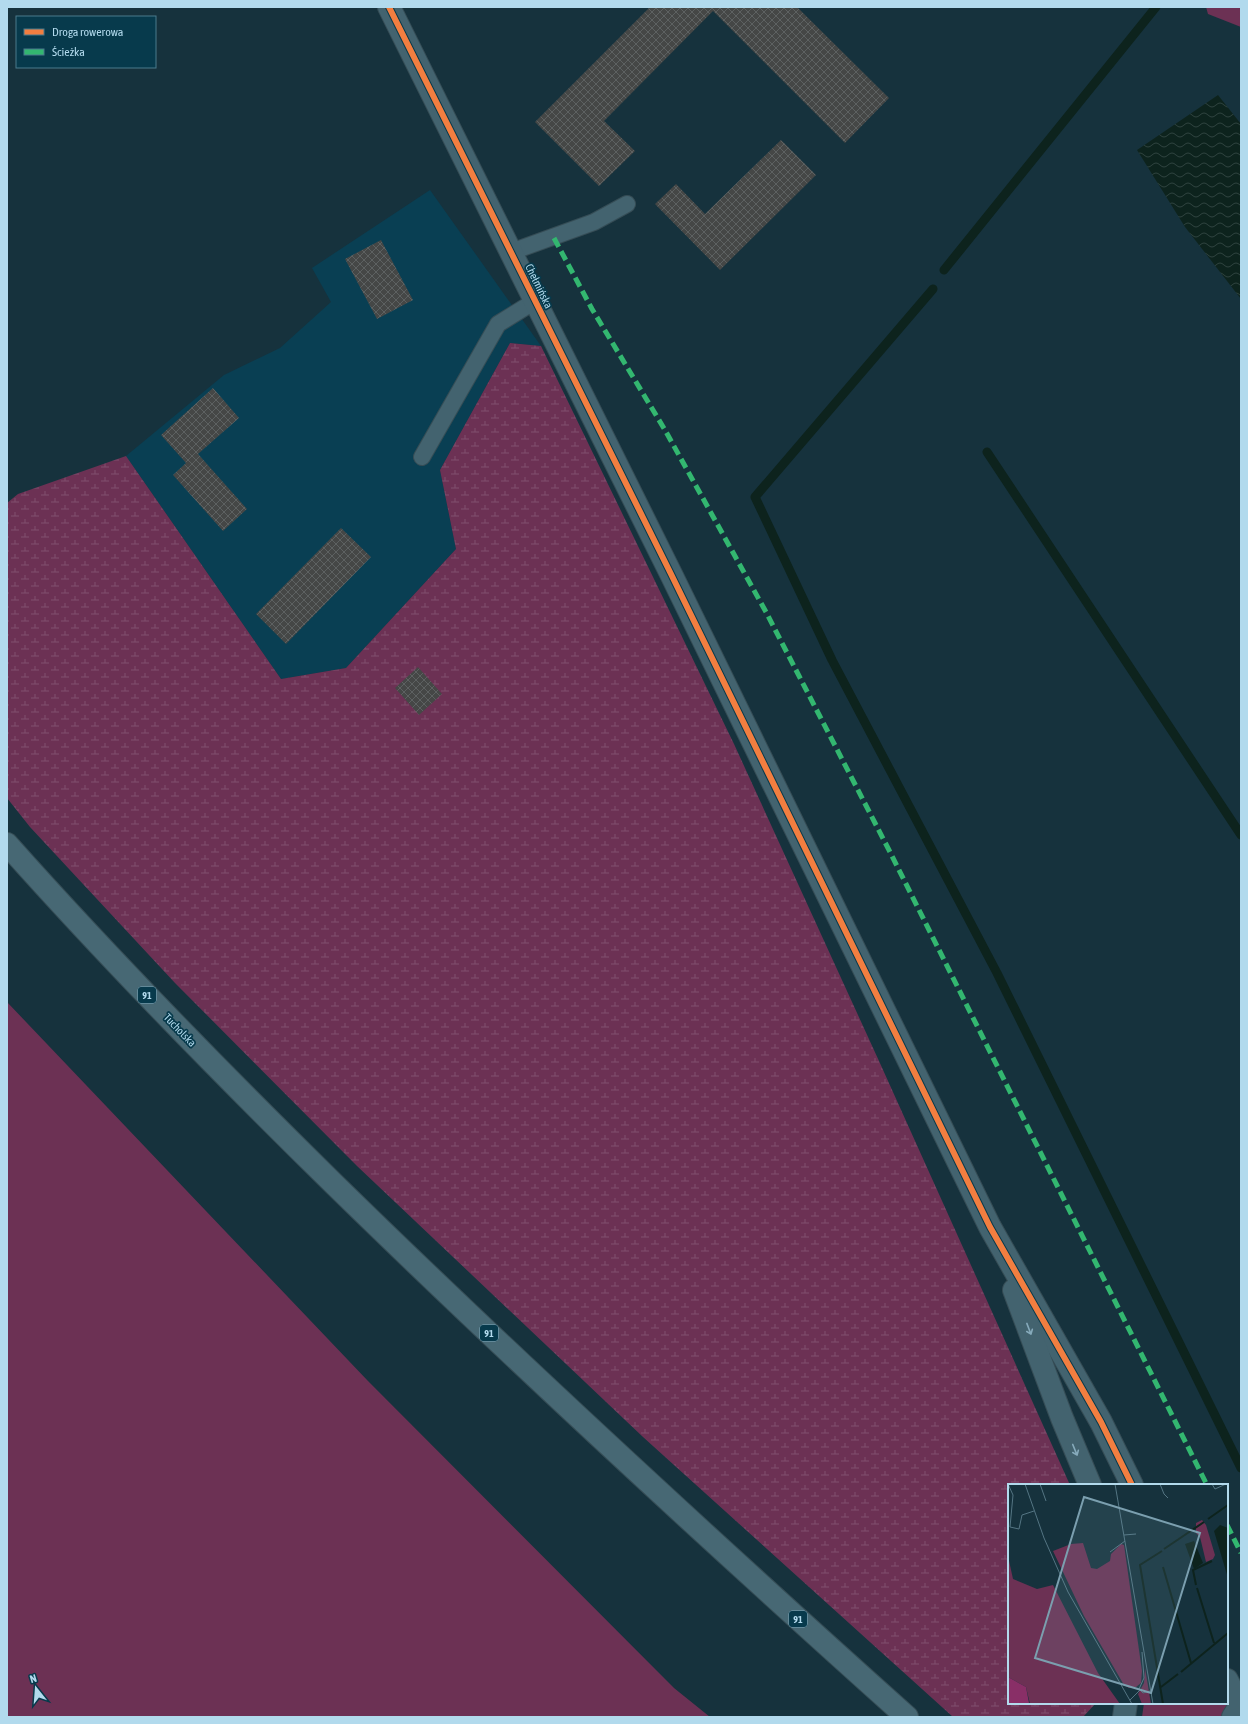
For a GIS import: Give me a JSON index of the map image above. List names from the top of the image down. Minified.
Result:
{"streets":{"main road":["91","Tucholska"],"street":["Chełmińska"]},"legend":["Droga rowerowa","Ścieżka"],"north":"top"}
